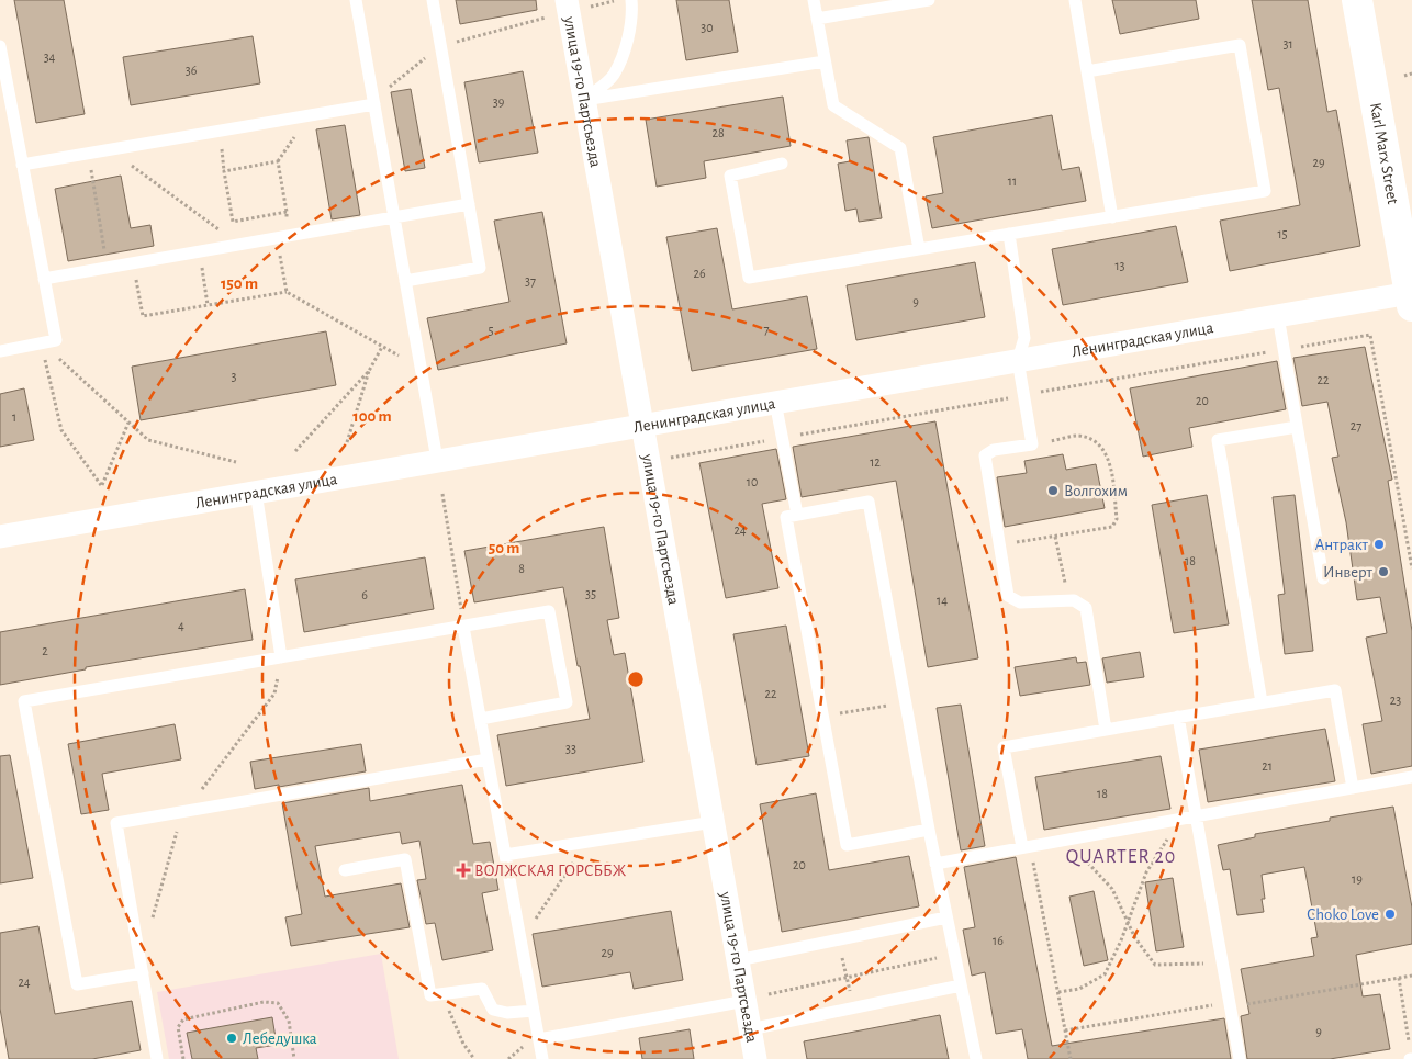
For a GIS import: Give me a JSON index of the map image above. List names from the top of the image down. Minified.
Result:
{"streets":{"street":["улица 19-го Партсъезда","Karl Marx Street","Ленинградская улица"]},"crossings":[["улица 19-го Партсъезда","Ленинградская улица"],["Karl Marx Street","Ленинградская улица"]],"districts":["QUARTER 20"],"places":{"other":["Волгохим","Антракт","Инверт","Choko Love","Лебедушка"],"health":["ВОЛЖСКАЯ ГОРСББЖ"]},"house_numbers":["30","31","34","36","39","28","29","11","15","13","26","37","9","7","5","3","22","20","1","27","12","10","24","18","8","35","6","14","4","2","22","23","33","21","18","20","19","16","29","24","9"],"rings":["150 m","100 m","50 m"]}
